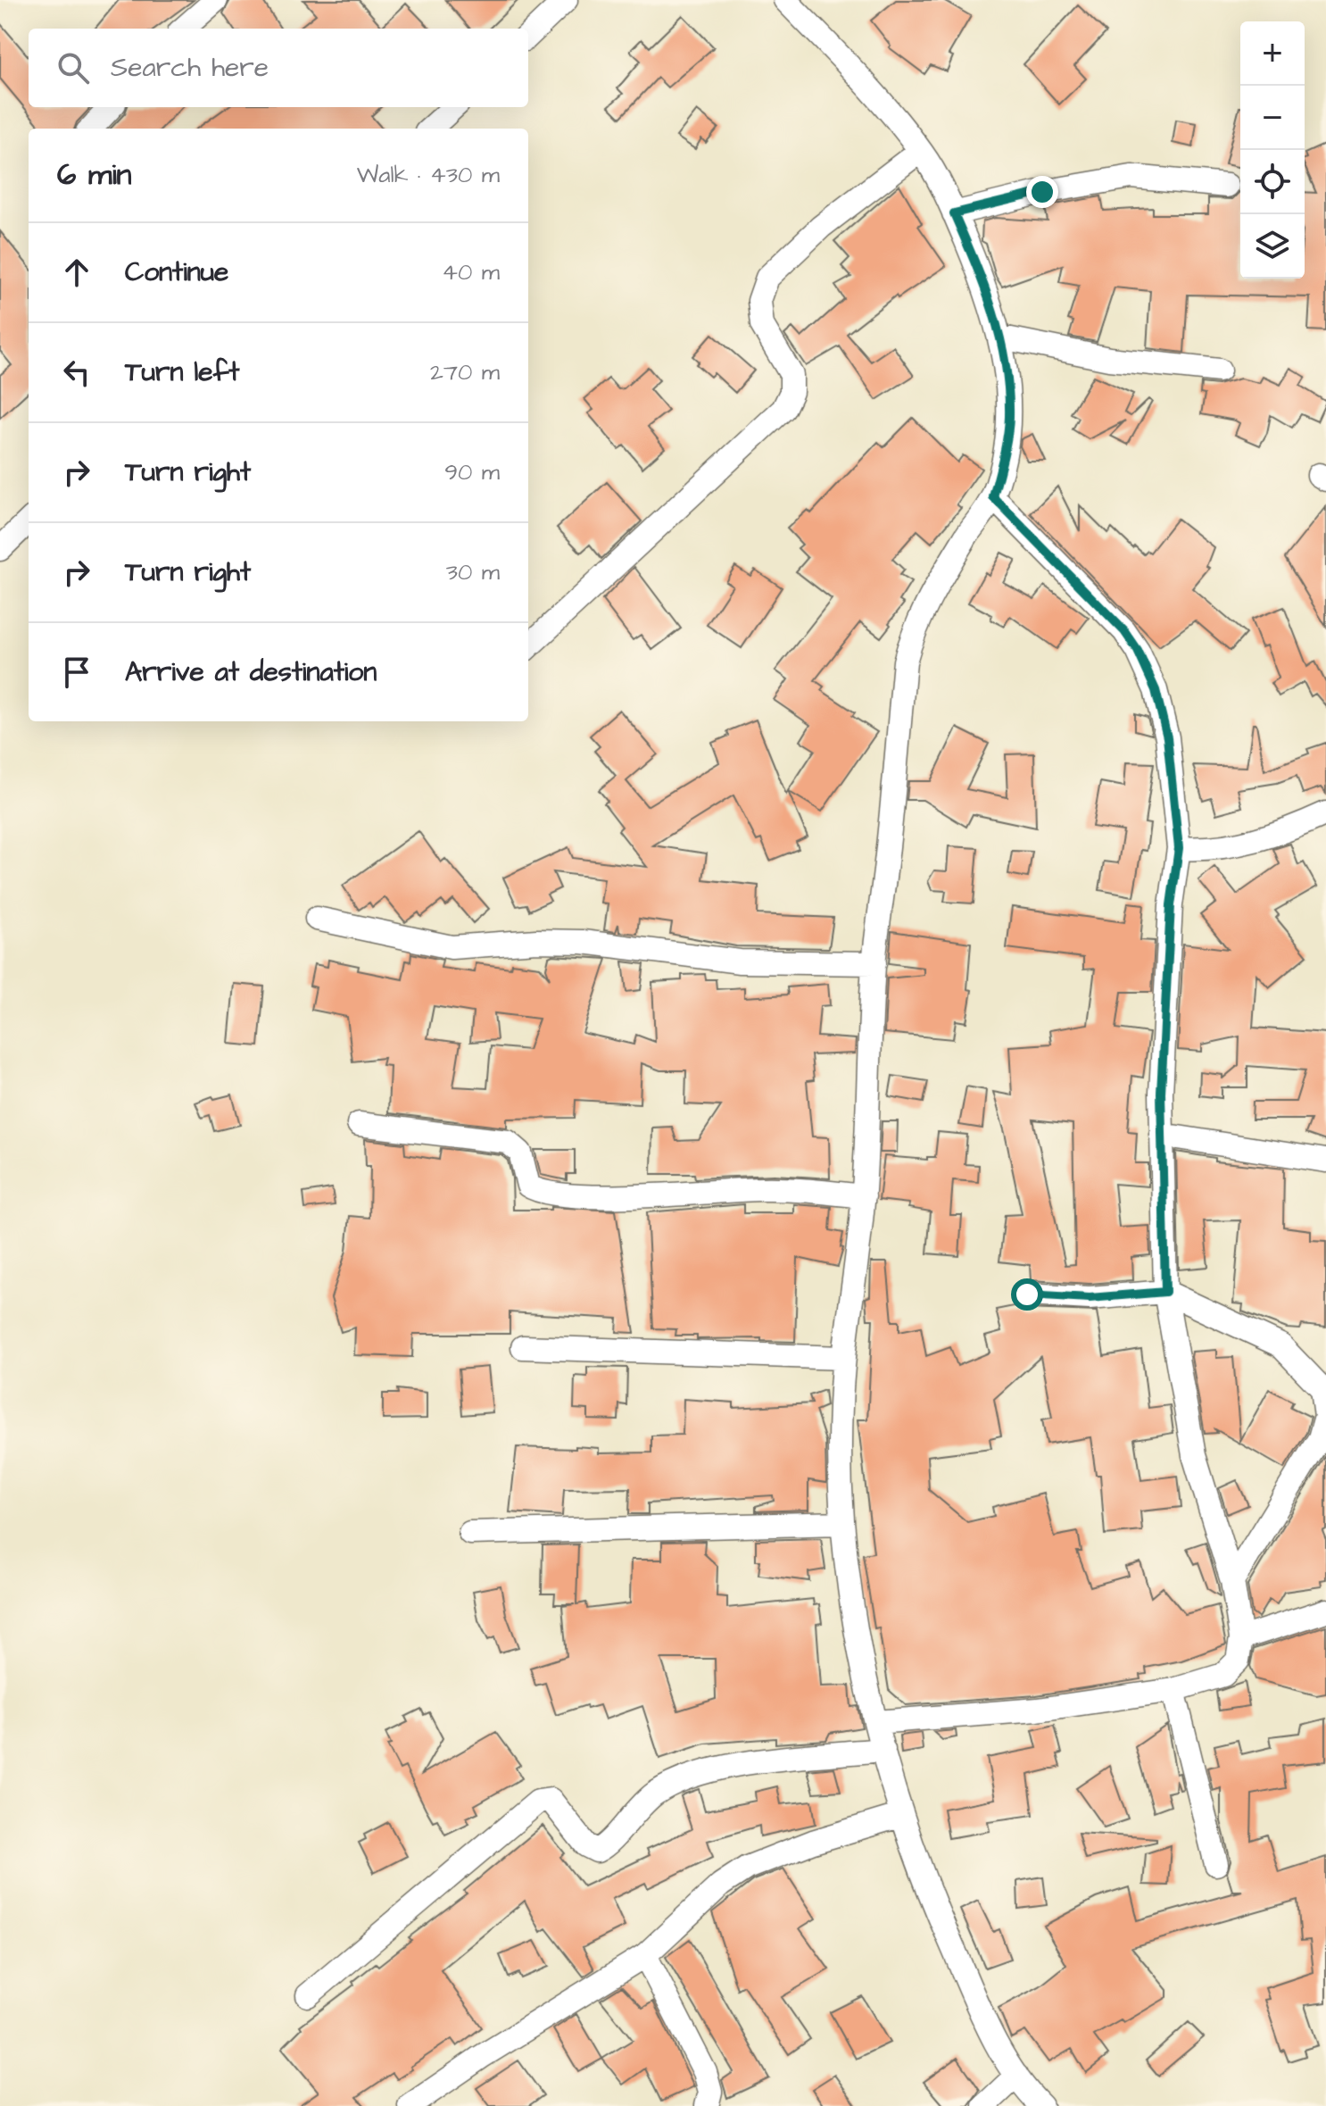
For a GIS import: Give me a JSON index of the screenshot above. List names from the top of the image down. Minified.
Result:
{"page":{"map_buttons":["+","−"],"search":"Search here","heading":["6 min","Walk · 430 m"],"list":[["Continue","40 m"],["Turn left","270 m"],["Turn right","90 m"],["Turn right","30 m"],"Arrive at destination"]}}
